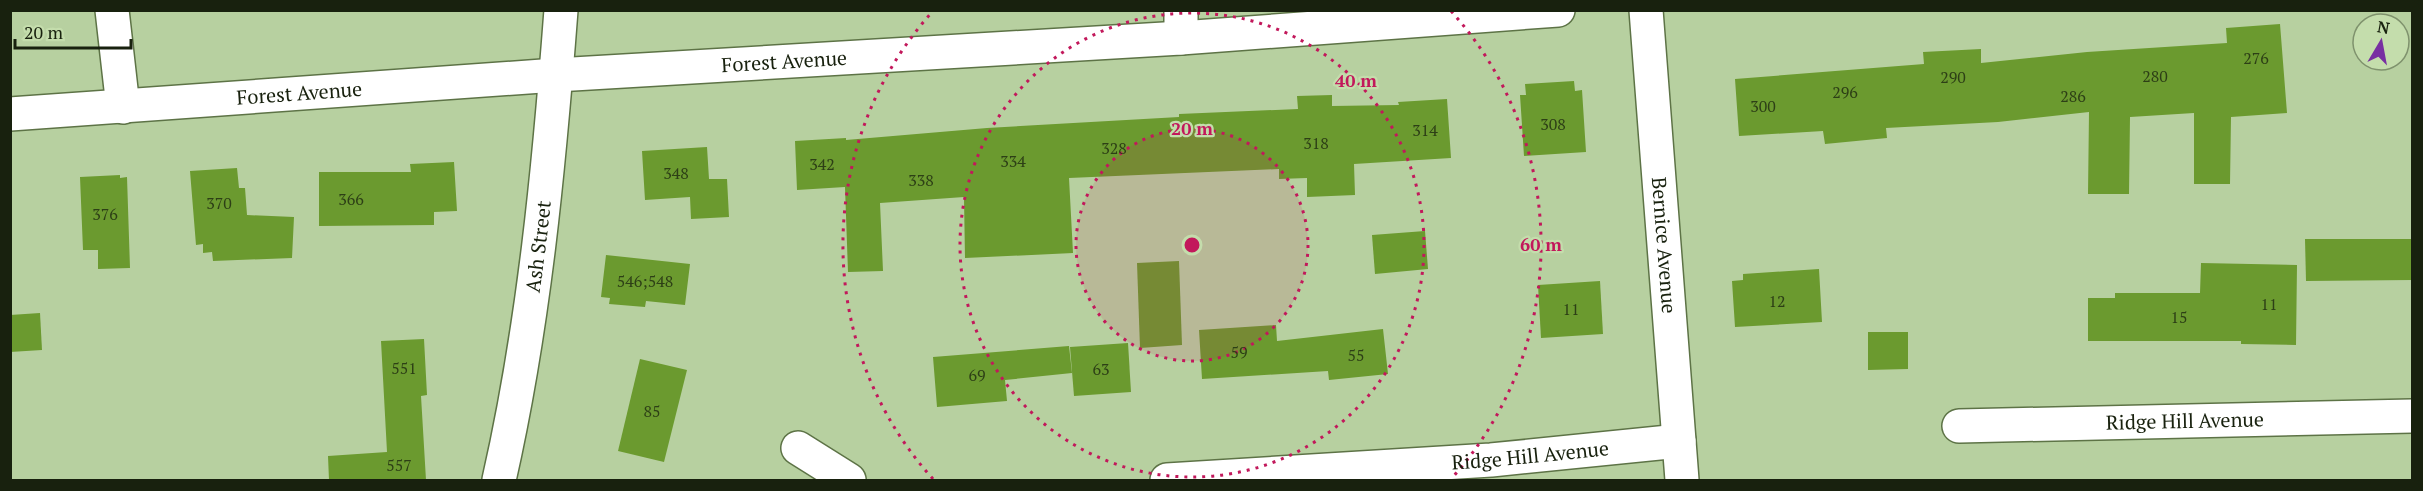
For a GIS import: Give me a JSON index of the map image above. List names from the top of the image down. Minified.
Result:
{"streets":{"street":["Forest Avenue","Bernice Avenue","Ash Street","Ridge Hill Avenue"]},"crossings":[["Forest Avenue","Ash Street"],["Bernice Avenue","Ridge Hill Avenue"]],"house_numbers":["276","280","290","296","286","300","308","314","318","328","334","342","348","338","366","370","376","546;548","12","11","11","15","59","55","551","63","69","85","557"],"scale_bar":"20 m","north":"top","rings":["40 m","20 m","60 m"]}
